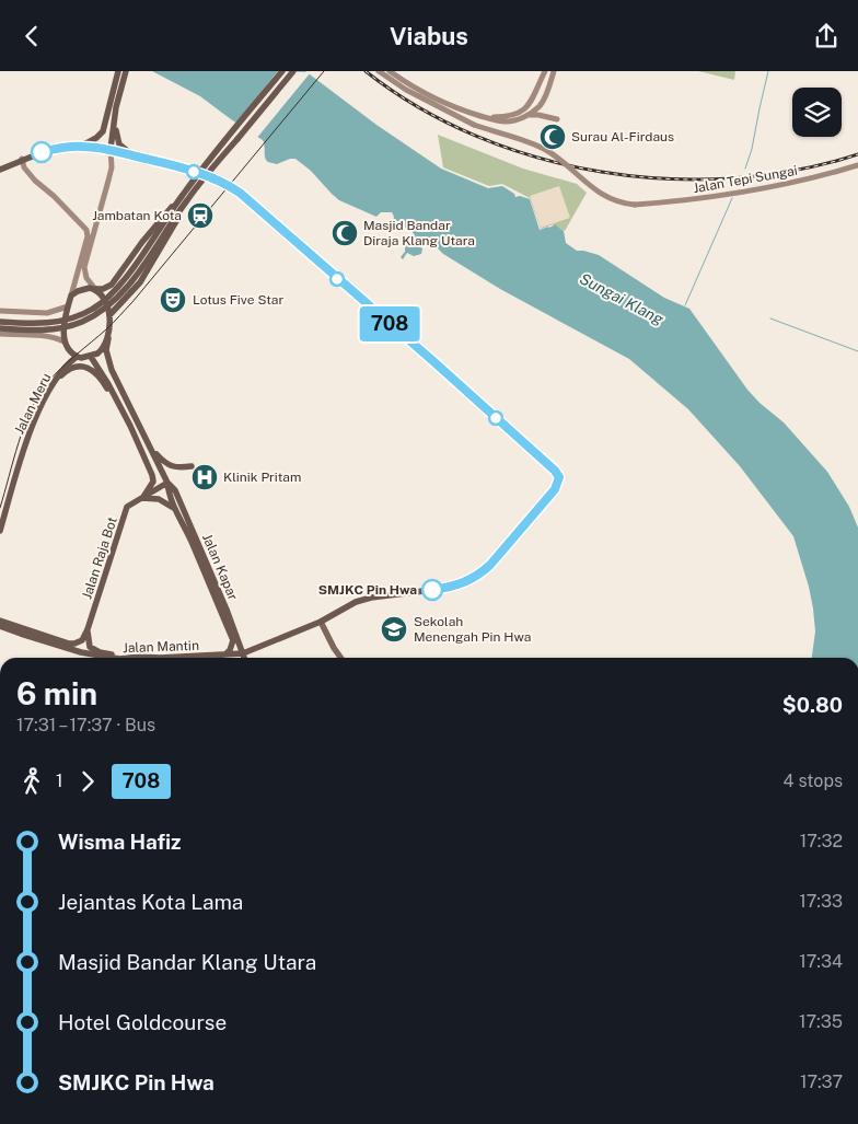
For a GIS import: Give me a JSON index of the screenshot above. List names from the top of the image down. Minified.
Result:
{"streets":{"highway":["Jalan Meru","Jalan Raja Bot","Jalan Kapar","Jalan Mantin"],"main road":["Jalan Tepi Sungai"]},"crossings":[["Jalan Meru","Jalan Kapar"],["Jalan Raja Bot","Jalan Kapar"],["Jalan Kapar","Jalan Mantin"]],"water":["Sungai Klang"],"places":{"mosque":["Surau Al-Firdaus","Masjid Bandar Diraja Klang Utara"],"station":["Jambatan Kota"],"theatre":["Lotus Five Star"],"hospital":["Klinik Pritam"],"other":["SMJKC Pin Hwa"],"school or university":["Sekolah Menengah Pin Hwa"]},"lines":["bus line 708"],"page":{"header":"Viabus","on_map":"708","heading":["6 min","17:31 – 17:37 · Bus","$0.80"],"legs":["1","708","4 stops"],"list":[{"name":"Wisma Hafiz","value":"17:32"},{"name":"Jejantas Kota Lama","value":"17:33"},{"name":"Masjid Bandar Klang Utara","value":"17:34"},{"name":"Hotel Goldcourse","value":"17:35"},{"name":"SMJKC Pin Hwa","value":"17:37"}]}}
